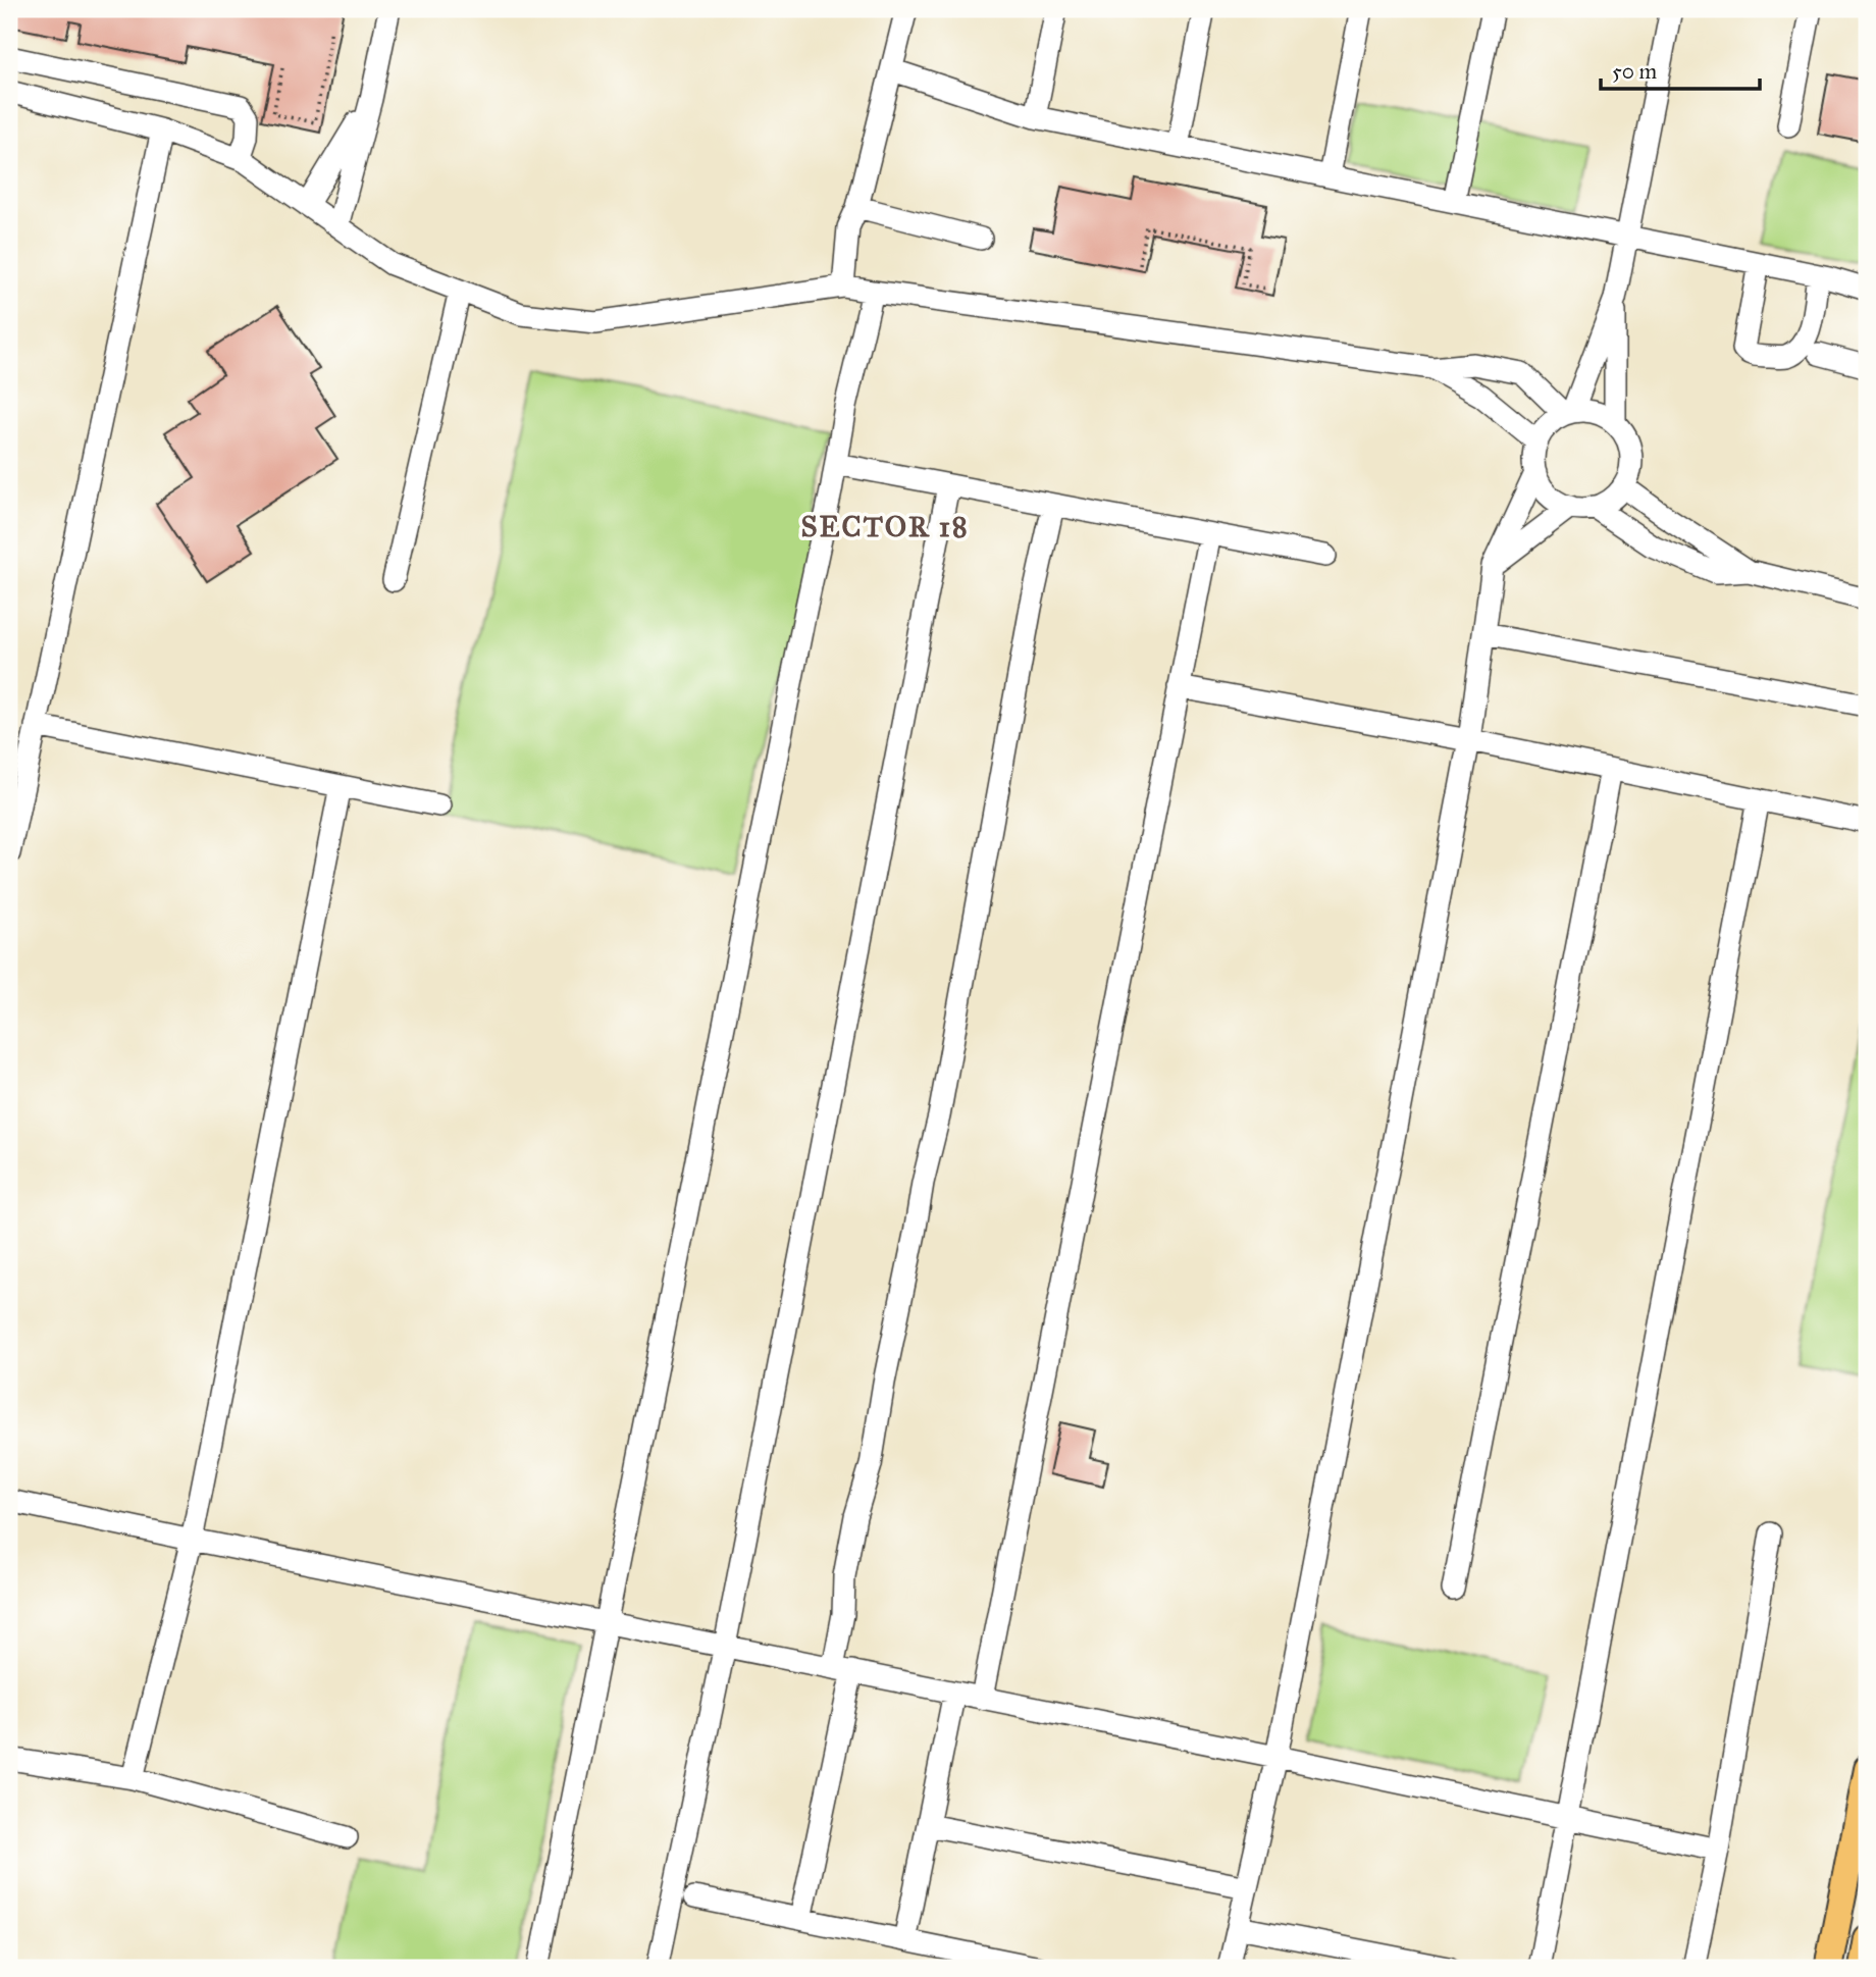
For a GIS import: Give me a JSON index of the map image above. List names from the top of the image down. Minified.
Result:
{"districts":["SECTOR 18"],"scale_bar":"50 m"}
